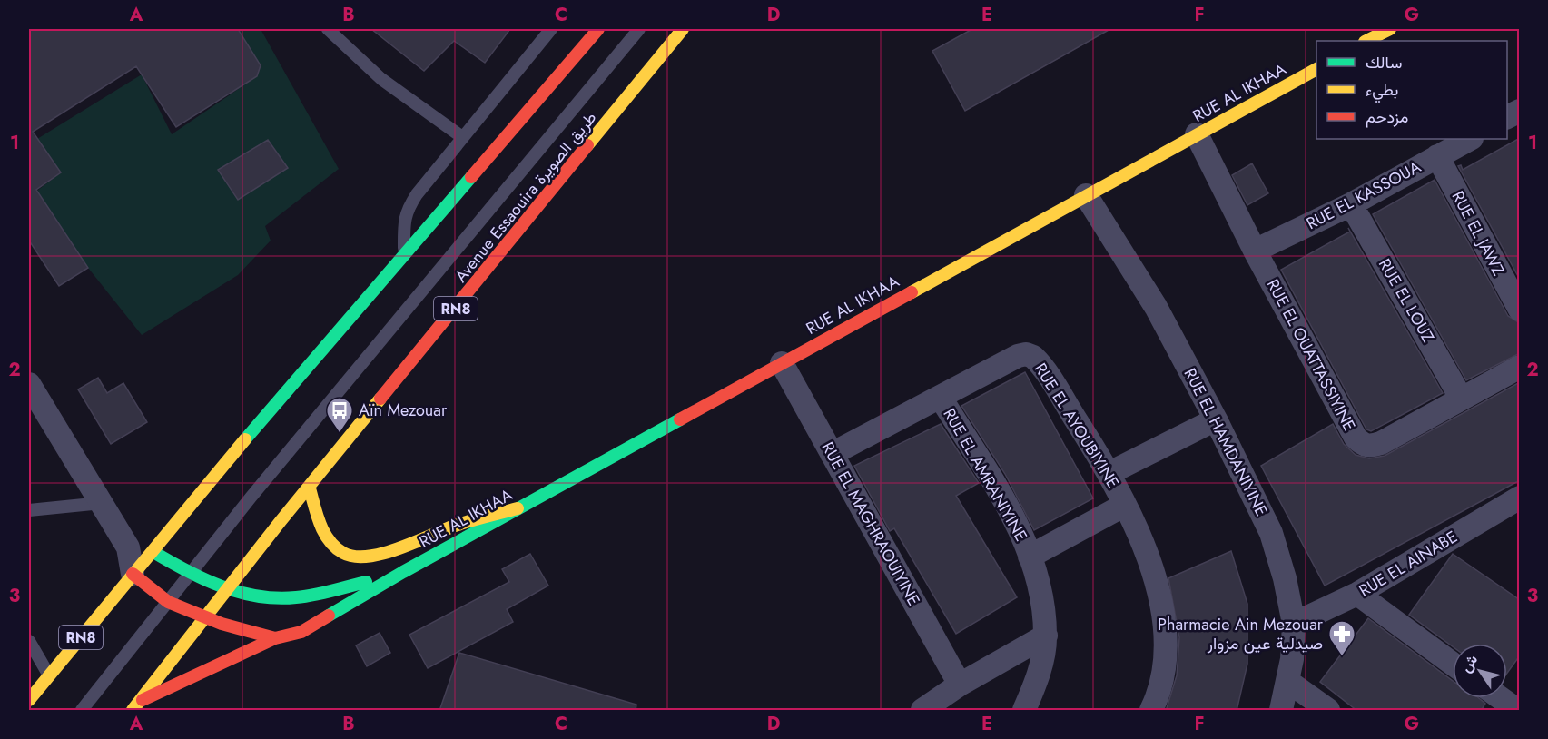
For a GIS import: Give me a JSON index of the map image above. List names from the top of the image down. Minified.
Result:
{"streets":{"main road":["RUE AL IKHAA","Avenue Essaouira طريق الصويرة","RN8"],"street":["RUE EL KASSOUA","RUE EL JAWZ","RUE EL LOUZ","RUE EL OUATTASSIYINE","RUE EL AYOUBIYINE","RUE EL HAMDANIYINE","RUE EL AMRANIYINE","RUE EL MAGHRAOUIYINE","RUE EL AINABE"]},"crossings":[["RUE AL IKHAA","Avenue Essaouira طريق الصويرة"],["RUE AL IKHAA","RN8"],["RUE AL IKHAA","RUE EL OUATTASSIYINE"],["RUE AL IKHAA","RUE EL HAMDANIYINE"],["RUE AL IKHAA","RUE EL MAGHRAOUIYINE"],["RUE EL KASSOUA","RUE EL JAWZ"],["RUE EL KASSOUA","RUE EL LOUZ"],["RUE EL KASSOUA","RUE EL OUATTASSIYINE"],["Avenue Essaouira طريق الصويرة","RN8"],["RUE EL LOUZ","RUE EL OUATTASSIYINE"],["RUE EL AYOUBIYINE","RUE EL AMRANIYINE"],["RUE EL AYOUBIYINE","RUE EL MAGHRAOUIYINE"],["RUE EL HAMDANIYINE","RUE EL AINABE"]],"places":{"bus stop":["Aïn Mezouar"],"pharmacy":["Pharmacie Ain Mezouar صيدلية عين مزوار"]},"legend":["سالك","بطيء","مزدحم"],"north":"top left","grid":{"columns":["A","B","C","D","E","F","G"],"rows":["1","2","3"]}}
